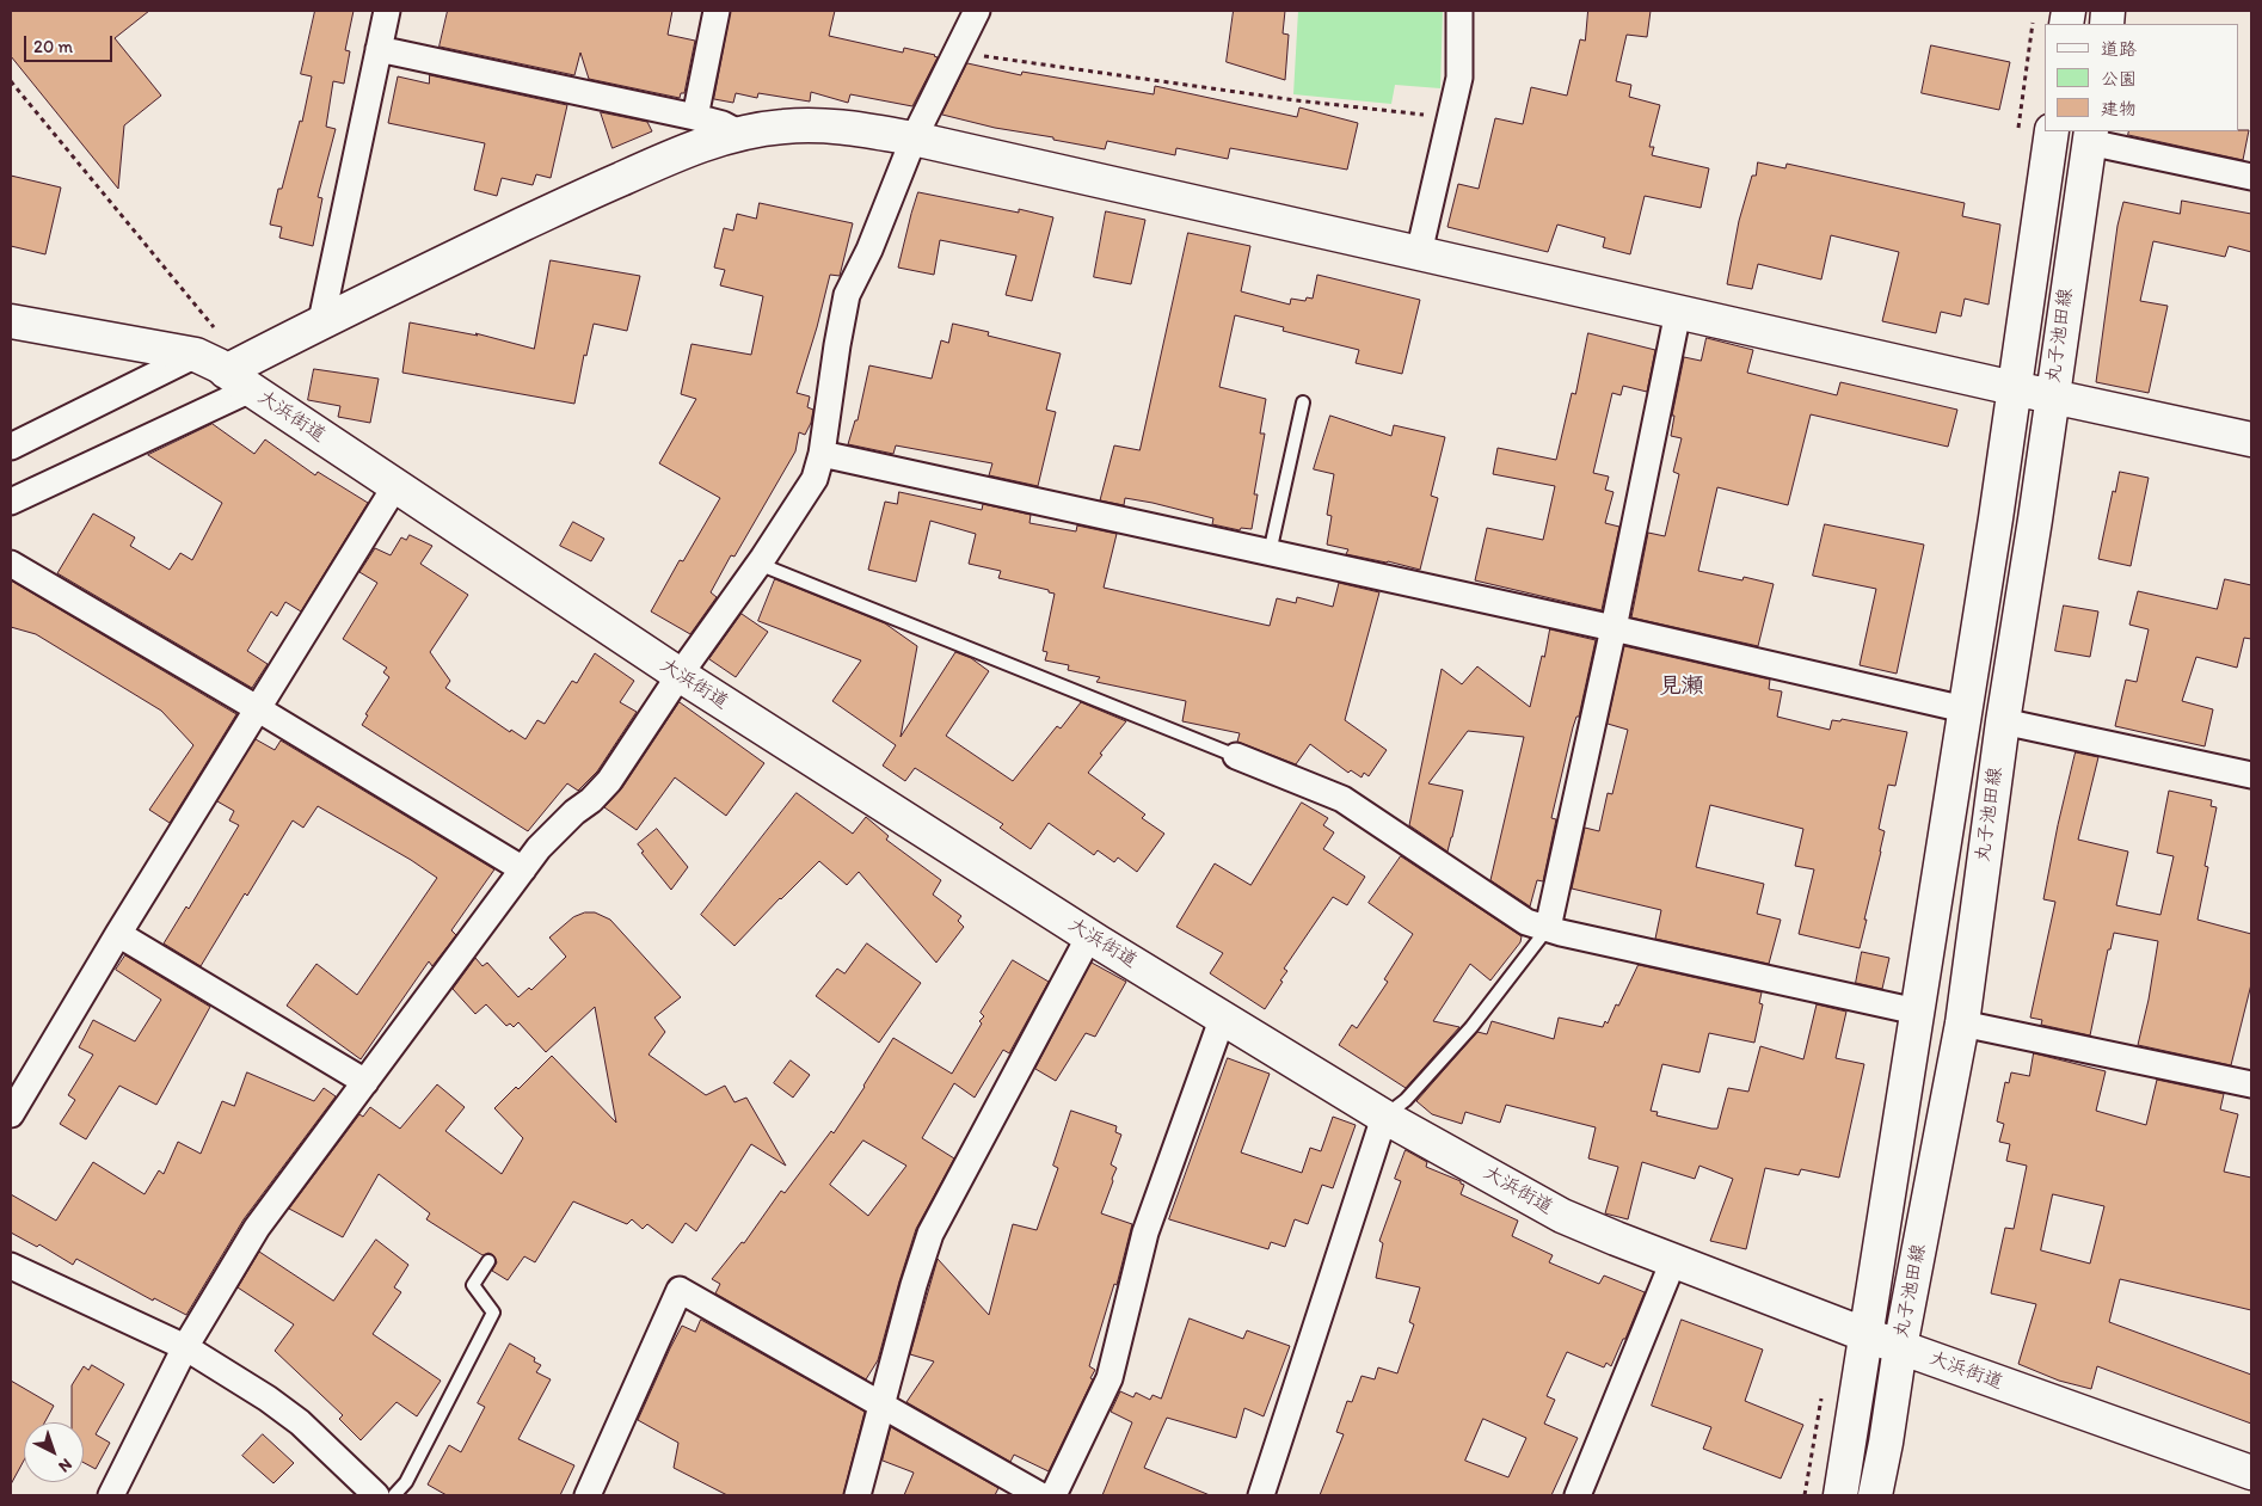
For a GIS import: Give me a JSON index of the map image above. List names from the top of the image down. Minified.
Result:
{"streets":{"street":["丸子池田線","大浜街道"]},"crossings":[["丸子池田線","大浜街道"]],"districts":["見瀬"],"legend":["道路","公園","建物"],"scale_bar":"20 m","north":"bottom right"}
